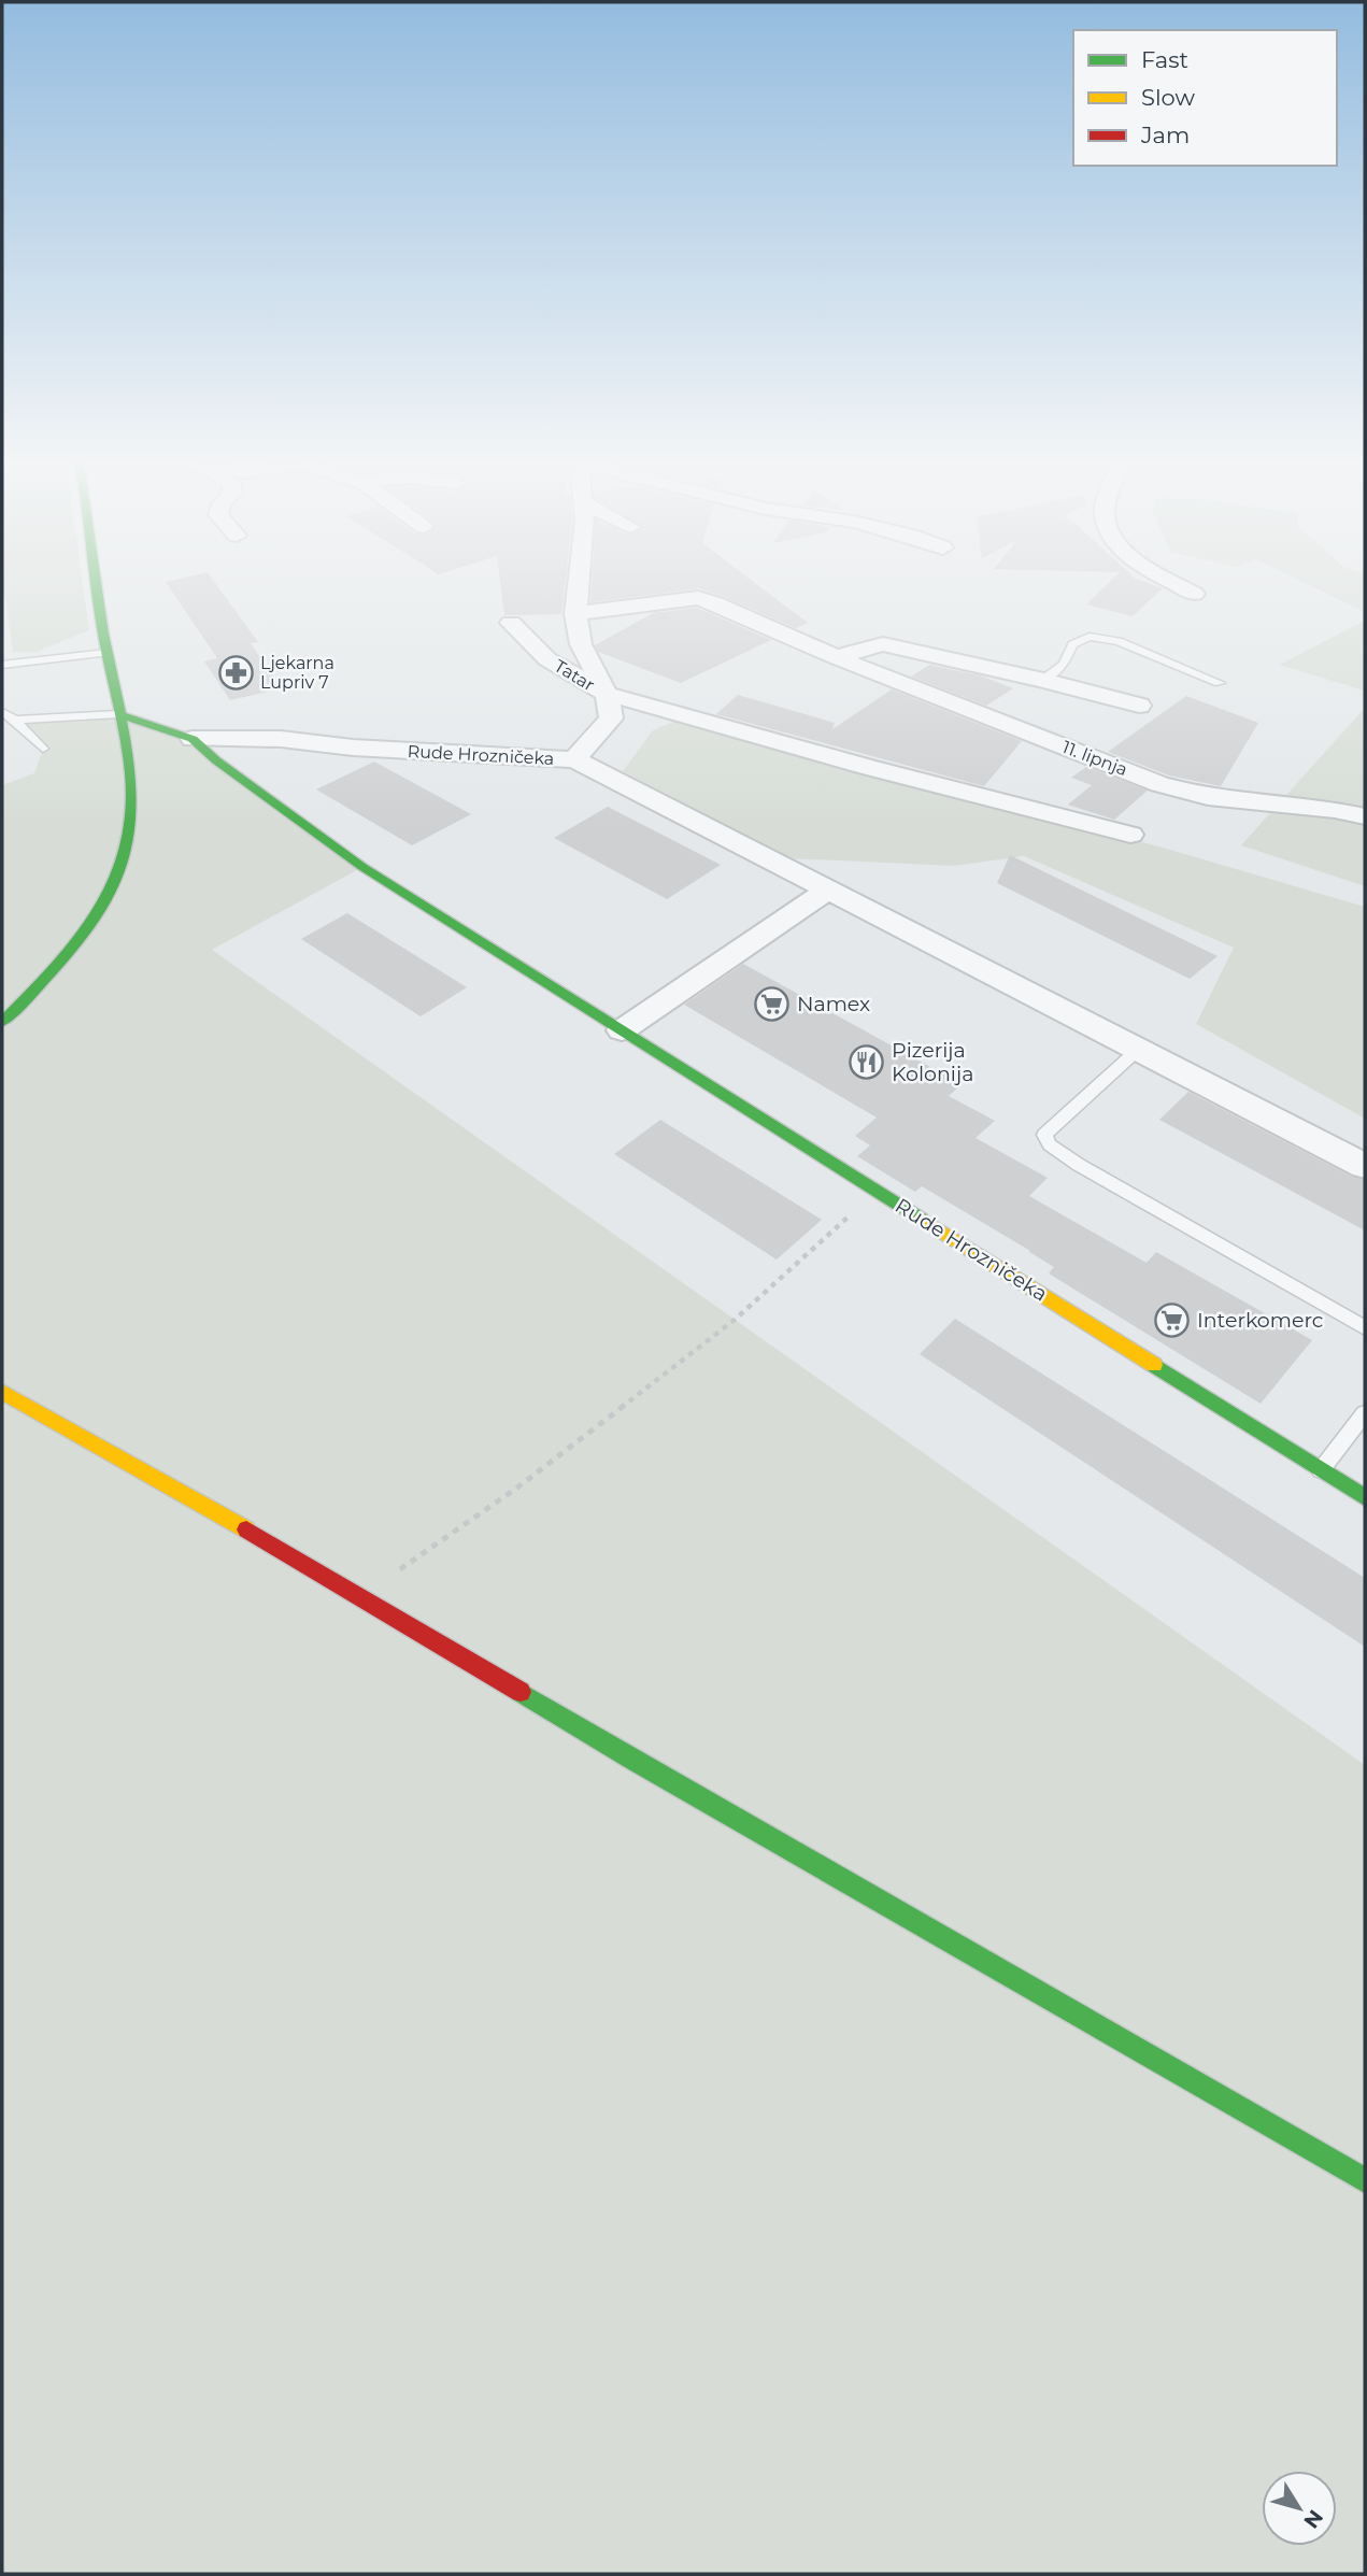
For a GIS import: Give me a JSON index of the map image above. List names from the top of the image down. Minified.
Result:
{"streets":{"street":["Tatar","Rude Hrozničeka","11. lipnja"]},"crossings":[["Tatar","Rude Hrozničeka"],["Tatar","11. lipnja"]],"places":{"pharmacy":["Ljekarna Lupriv 7"],"supermarket":["Namex","Interkomerc"],"restaurant":["Pizerija Kolonija"]},"legend":["Fast","Slow","Jam"],"north":"bottom right"}
